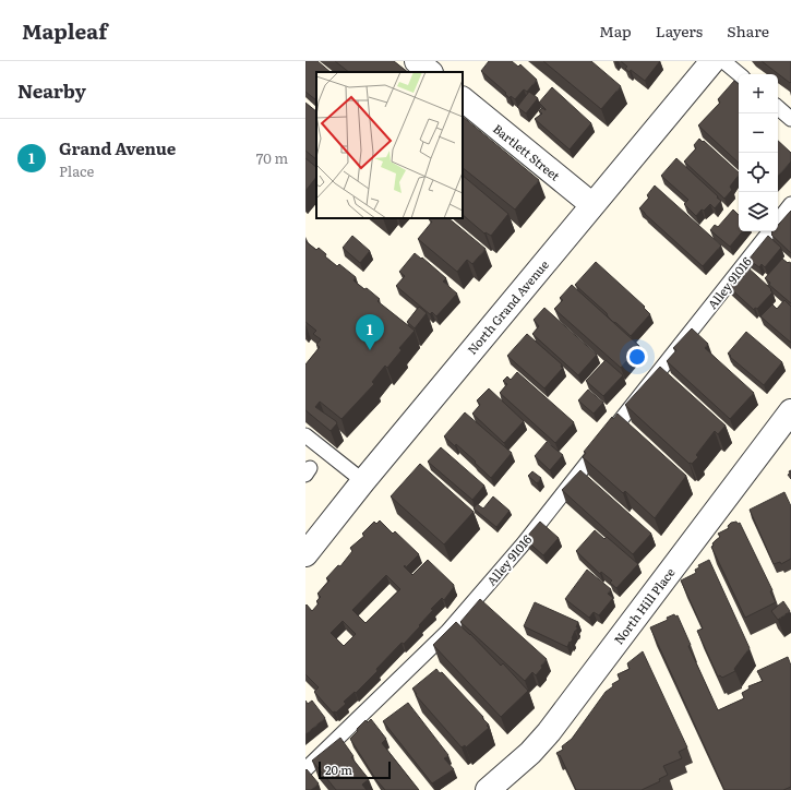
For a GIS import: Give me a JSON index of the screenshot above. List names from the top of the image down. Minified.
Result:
{"streets":{"street":["Bartlett Street","North Grand Avenue","North Hill Place"],"lane":["Alley 91016"]},"crossings":[["Bartlett Street","North Grand Avenue"]],"scale_bar":"20 m","page":{"header":"Mapleaf","nav":["Map","Layers","Share"],"heading":"Nearby","map_buttons":["+","−"],"list":[{"mark":"1","name":"Grand Avenue","note":"Place","value":"70 m"}],"pins":"1","scale":"20 m"}}
